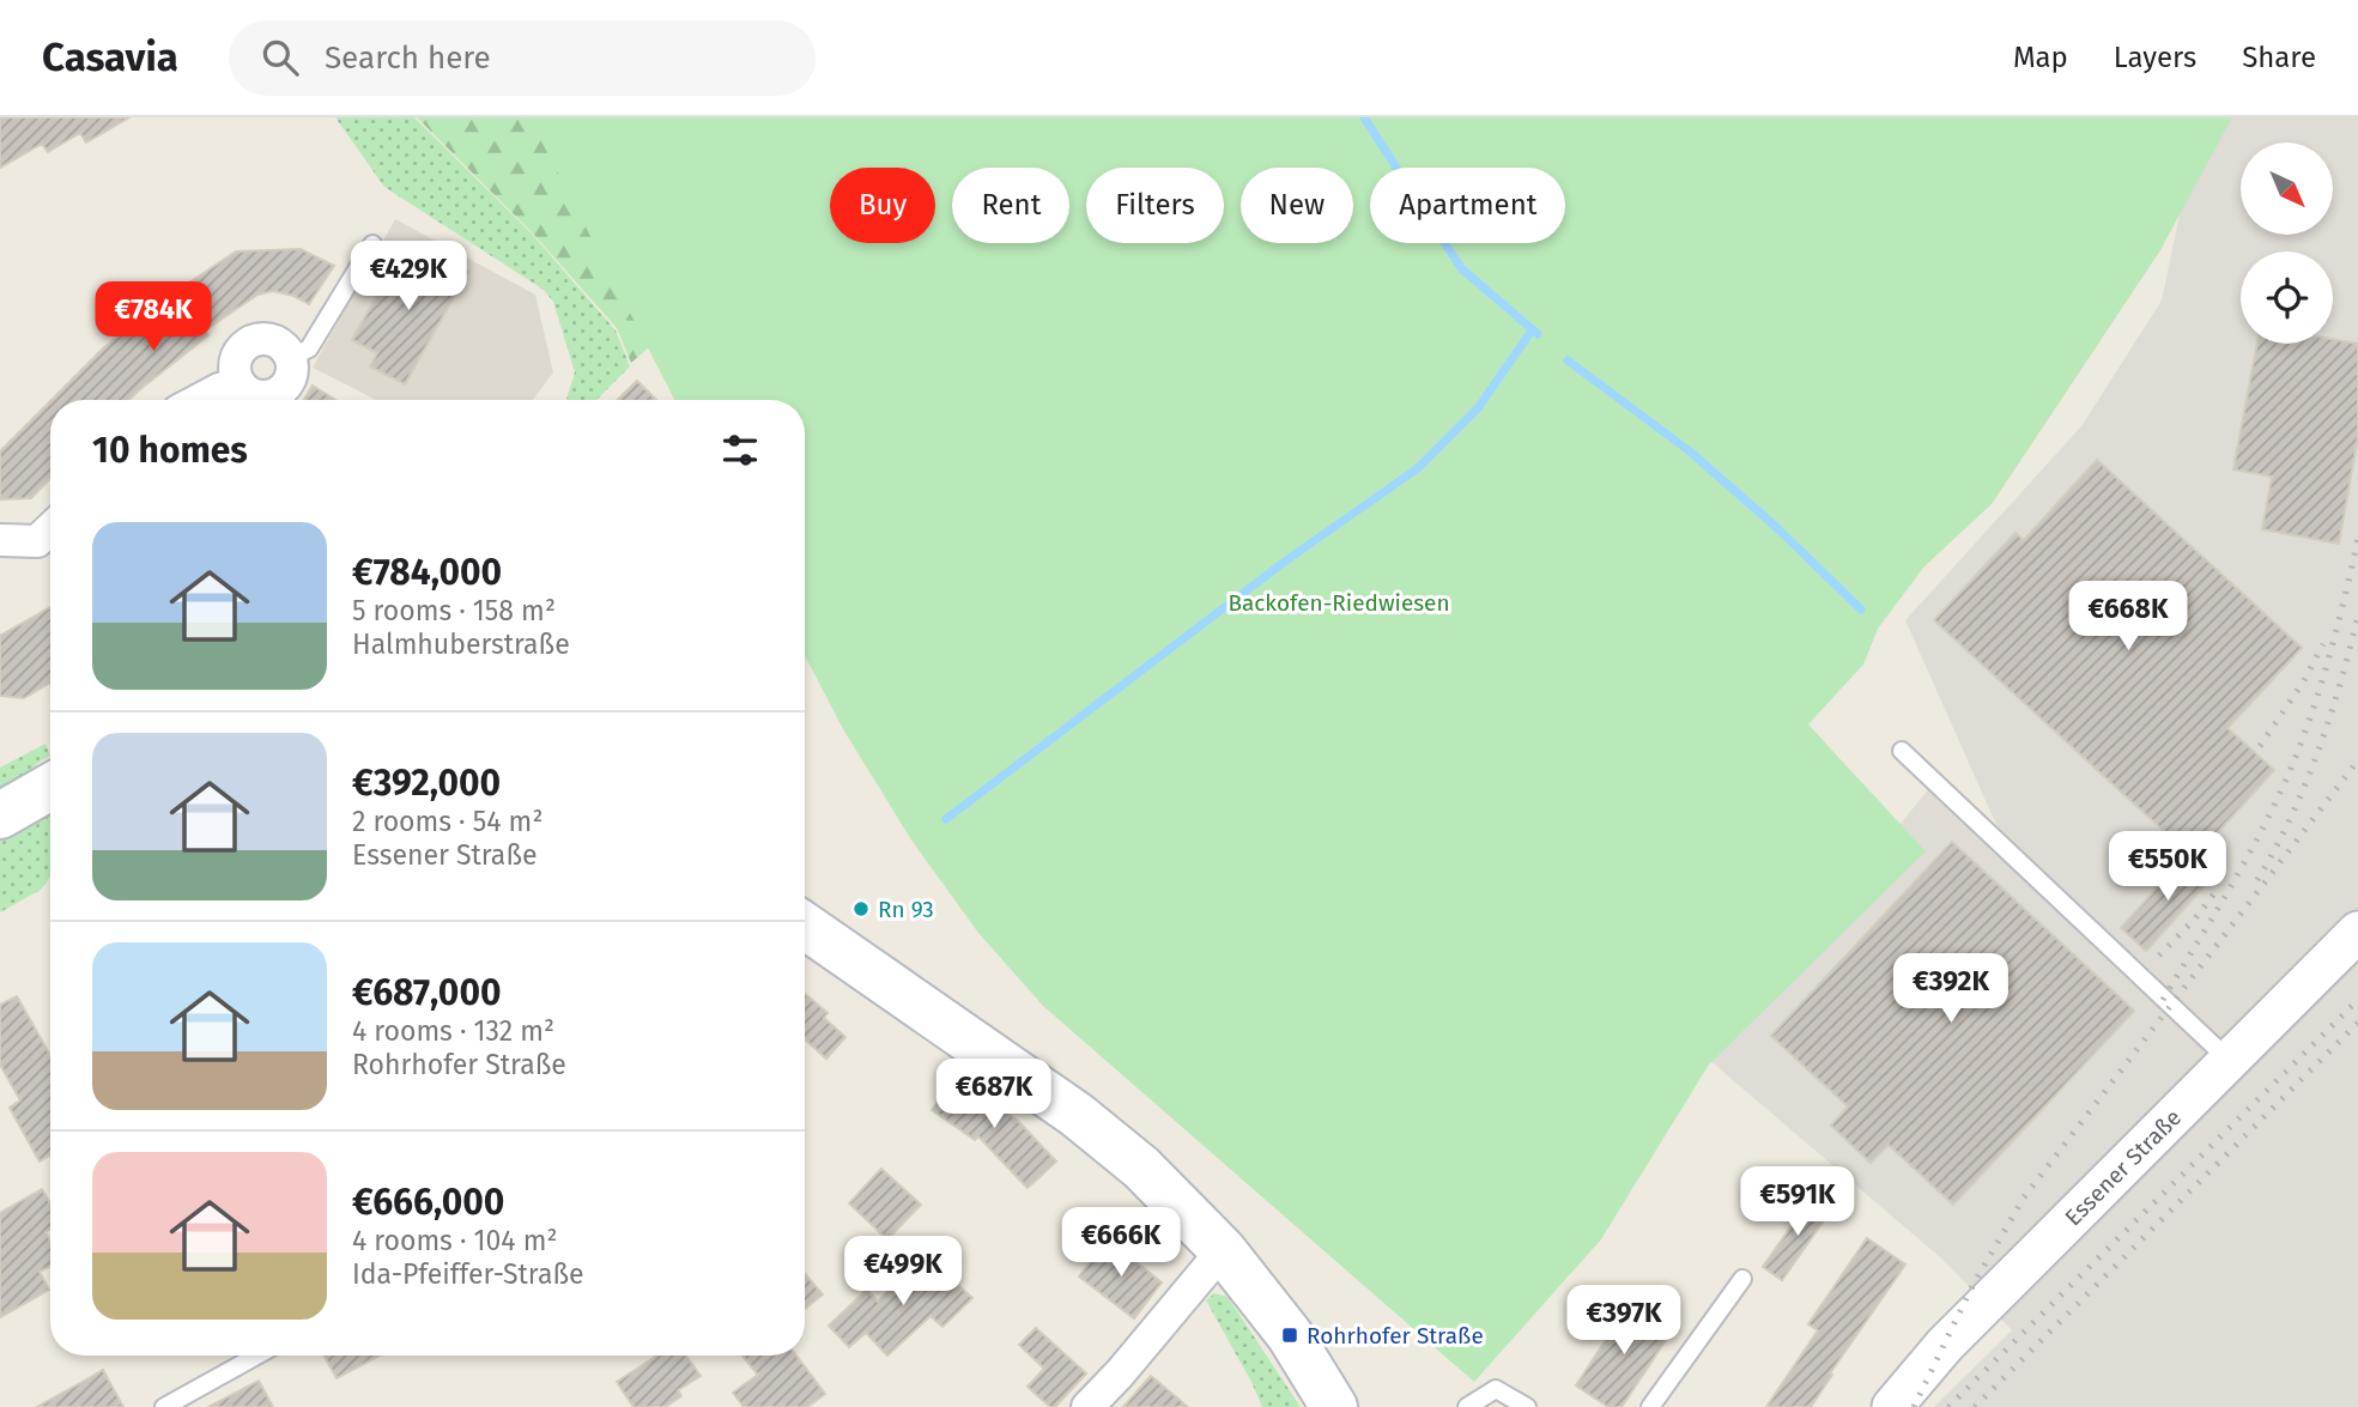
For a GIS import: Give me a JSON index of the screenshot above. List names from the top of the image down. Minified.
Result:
{"streets":{"street":["Essener Straße"]},"parks":["Backofen-Riedwiesen"],"places":{"other":["Rn 93"],"transit":["Rohrhofer Straße"]},"north":"bottom right","page":{"header":"Casavia","search":"Search here","nav":["Map","Layers","Share"],"chip":["Buy","Rent","Filters","New","Apartment"],"price":["€429K","€784K","€668K","€550K","€392K","€687K","€591K","€666K","€499K","€397K"],"heading":"10 homes","list":[{"name":"€784,000","note":"5 rooms · 158 m² · Halmhuberstraße"},{"name":"€392,000","note":"2 rooms · 54 m² · Essener Straße"},{"name":"€687,000","note":"4 rooms · 132 m² · Rohrhofer Straße"},{"name":"€666,000","note":"4 rooms · 104 m² · Ida-Pfeiffer-Straße"}]}}
